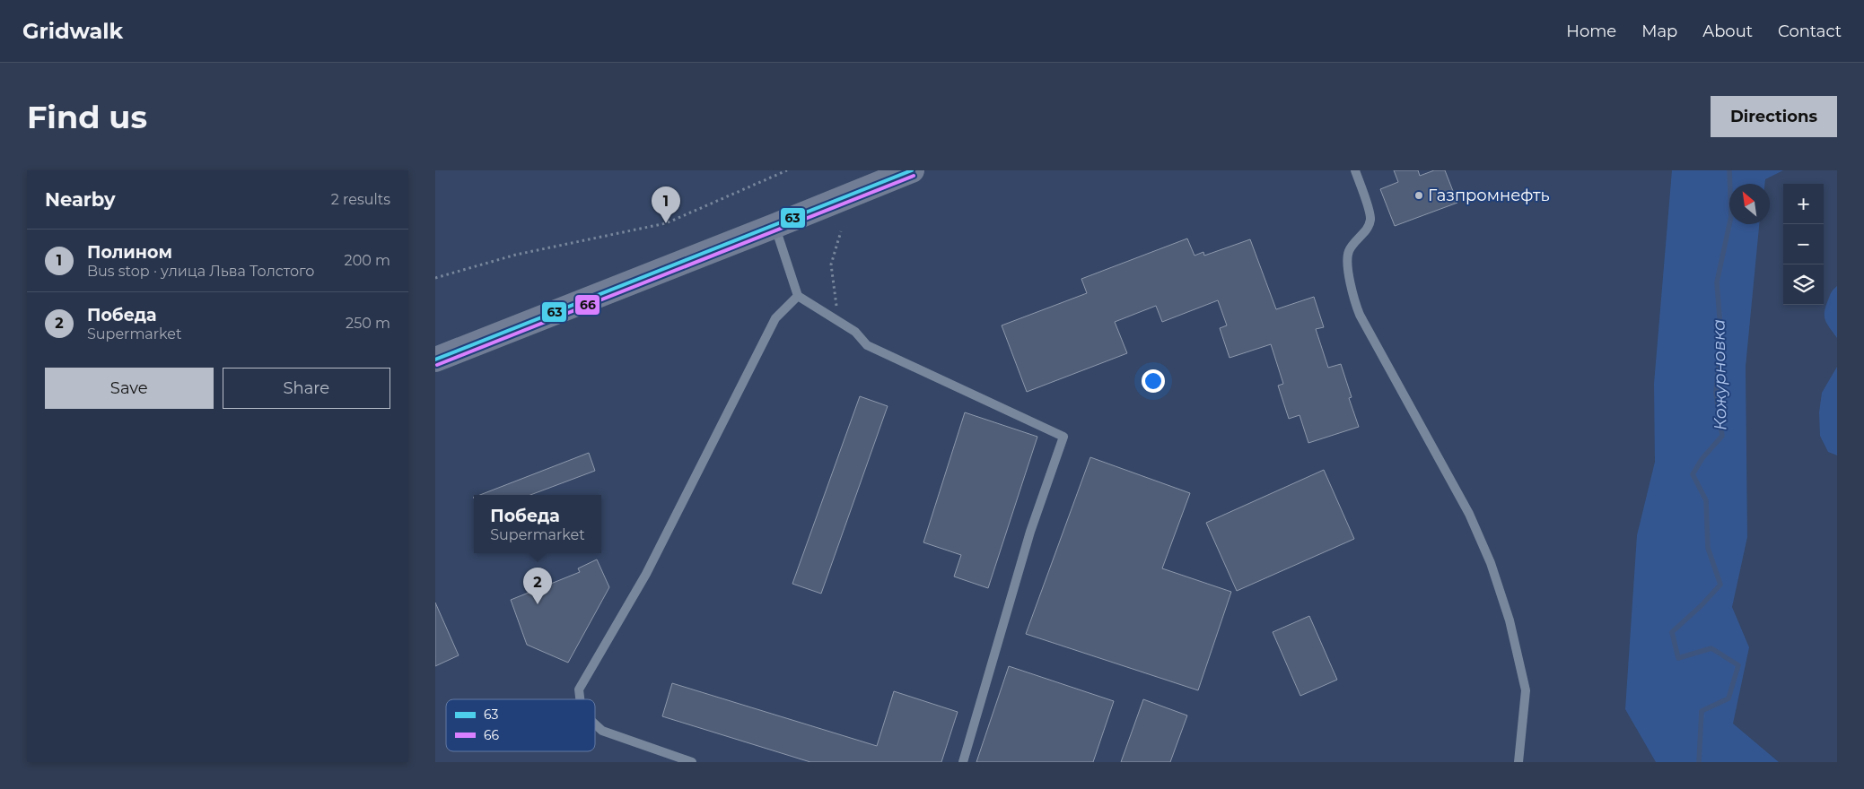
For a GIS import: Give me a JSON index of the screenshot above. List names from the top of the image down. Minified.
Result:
{"water":["Кожурновка"],"places":["Газпромнефть"],"lines":["transit line 63","transit line 66"],"legend":["63","66"],"north":"top left","page":{"header":"Gridwalk","nav":["Home","Map","About","Contact"],"buttons":["Directions",["Save","Share"]],"title":"Find us","heading":["Nearby","2 results"],"map_buttons":["+","−"],"pins":["1","2"],"list":[{"mark":"1","name":"Полином","note":"Bus stop · улица Льва Толстого","value":"200 m"},{"mark":"2","name":"Победа","note":"Supermarket","value":"250 m"}],"popup":["Победа","Supermarket"]}}
